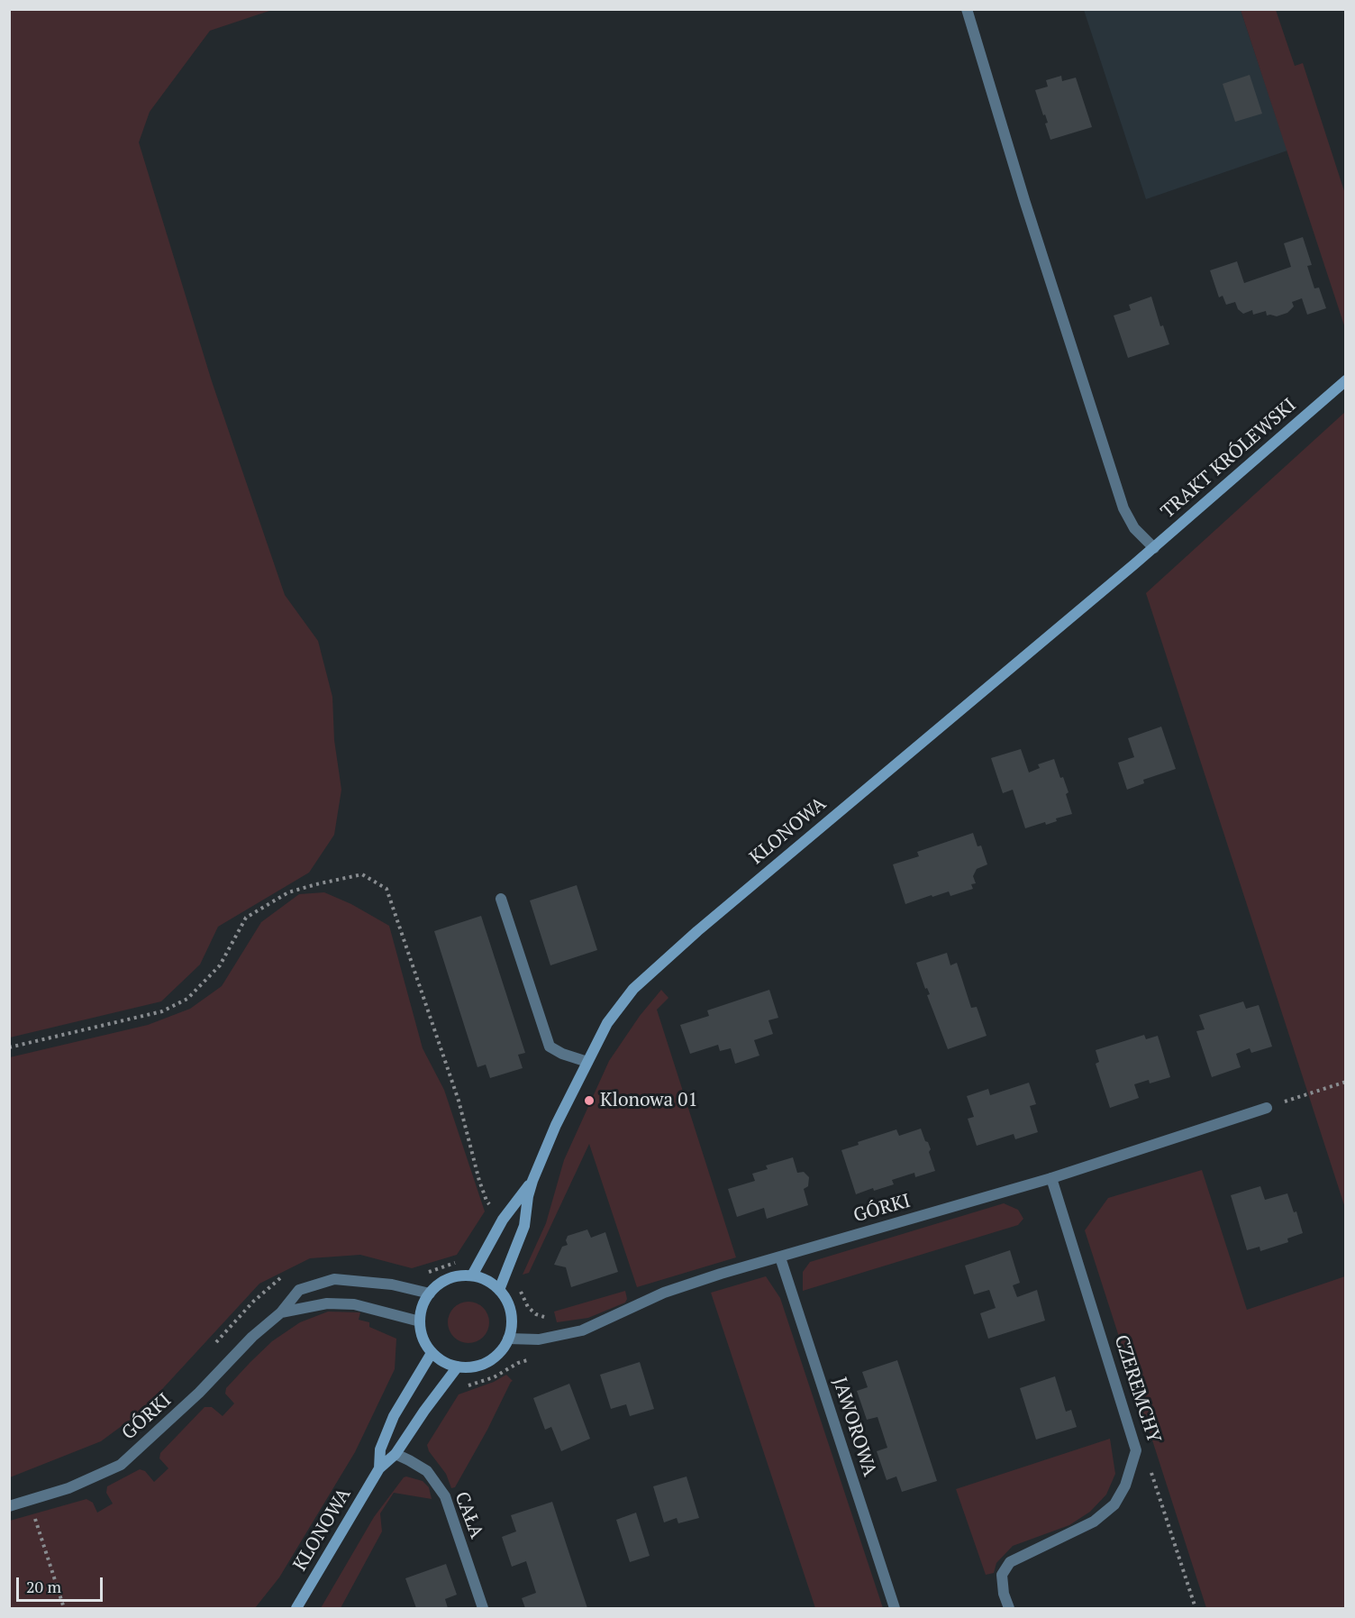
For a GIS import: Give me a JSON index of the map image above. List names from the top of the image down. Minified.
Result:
{"streets":{"street":["TRAKT KRÓLEWSKI","KLONOWA","GÓRKI","CZEREMCHY","JAWOROWA","CAŁA"]},"crossings":[["TRAKT KRÓLEWSKI","KLONOWA"],["KLONOWA","GÓRKI"],["KLONOWA","CAŁA"],["GÓRKI","CZEREMCHY"],["GÓRKI","JAWOROWA"]],"places":["Klonowa 01"],"scale_bar":"20 m"}
